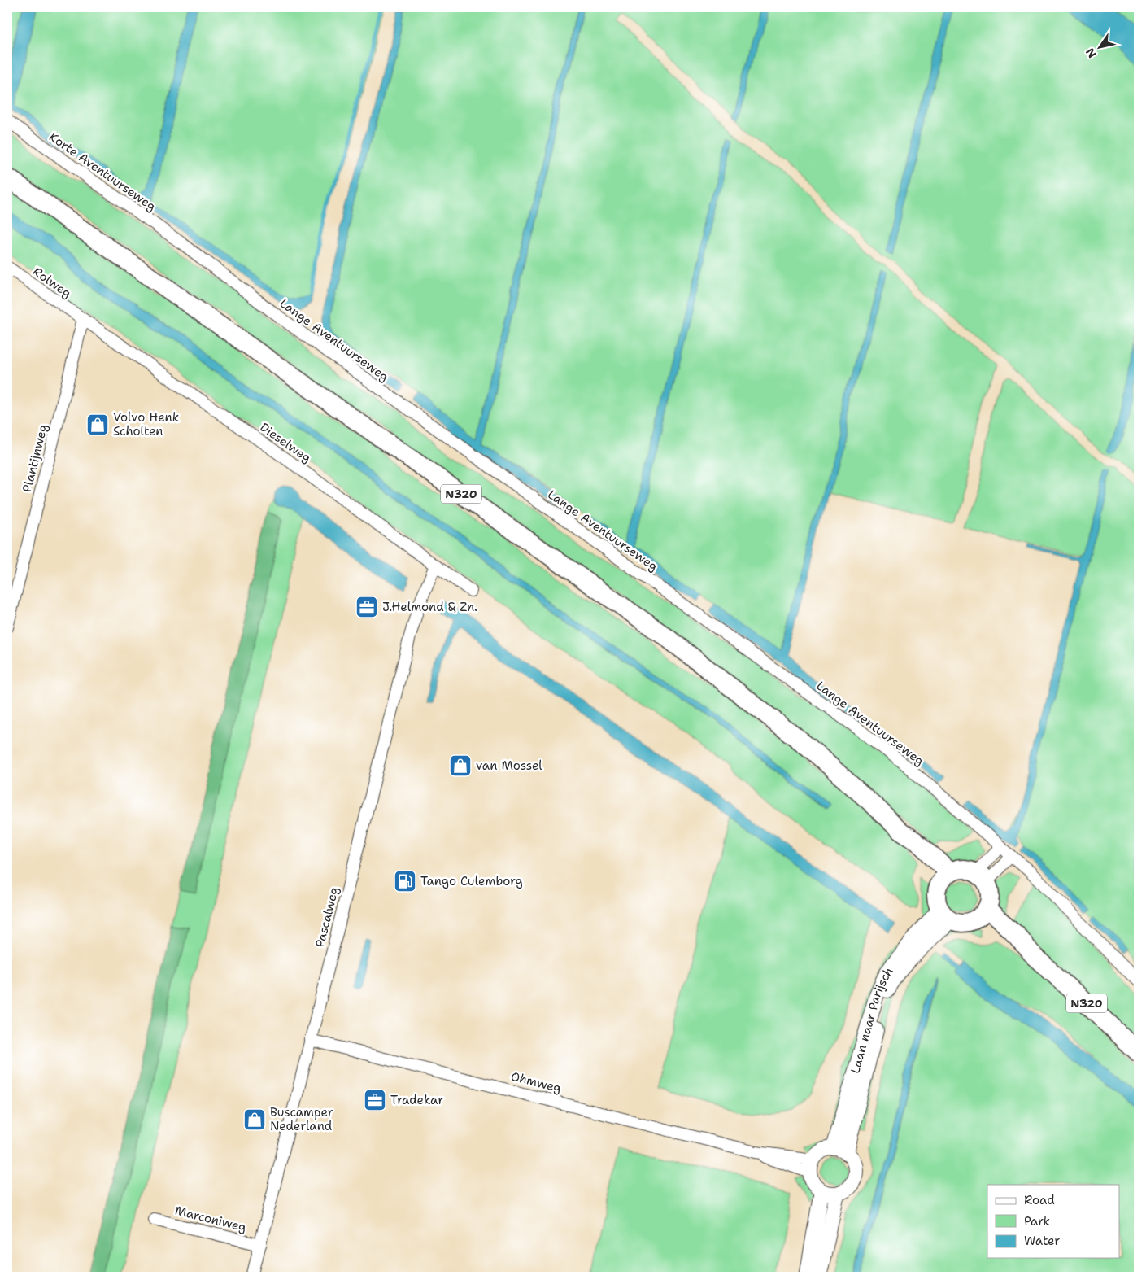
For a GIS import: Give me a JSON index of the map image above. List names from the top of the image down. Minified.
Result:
{"streets":{"main road":["N320"],"street":["Korte Aventuurseweg","Rolweg","Lange Aventuurseweg","Dieselweg","Plantijnweg","Pascalweg","Laan naar Parijsch","Ohmweg","Marconiweg"]},"crossings":[["Korte Aventuurseweg","Lange Aventuurseweg"],["Rolweg","Dieselweg"],["Rolweg","Plantijnweg"],["Dieselweg","Plantijnweg"],["Dieselweg","Pascalweg"],["N320","Laan naar Parijsch"],["Pascalweg","Ohmweg"],["Pascalweg","Marconiweg"],["Laan naar Parijsch","Ohmweg"]],"places":{"shop":["Volvo Henk Scholten","van Mossel","Buscamper Nederland"],"office":["J.Helmond & Zn.","Tradekar"],"fuel station":["Tango Culemborg"]},"legend":["Road","Park","Water"],"north":"bottom left"}
